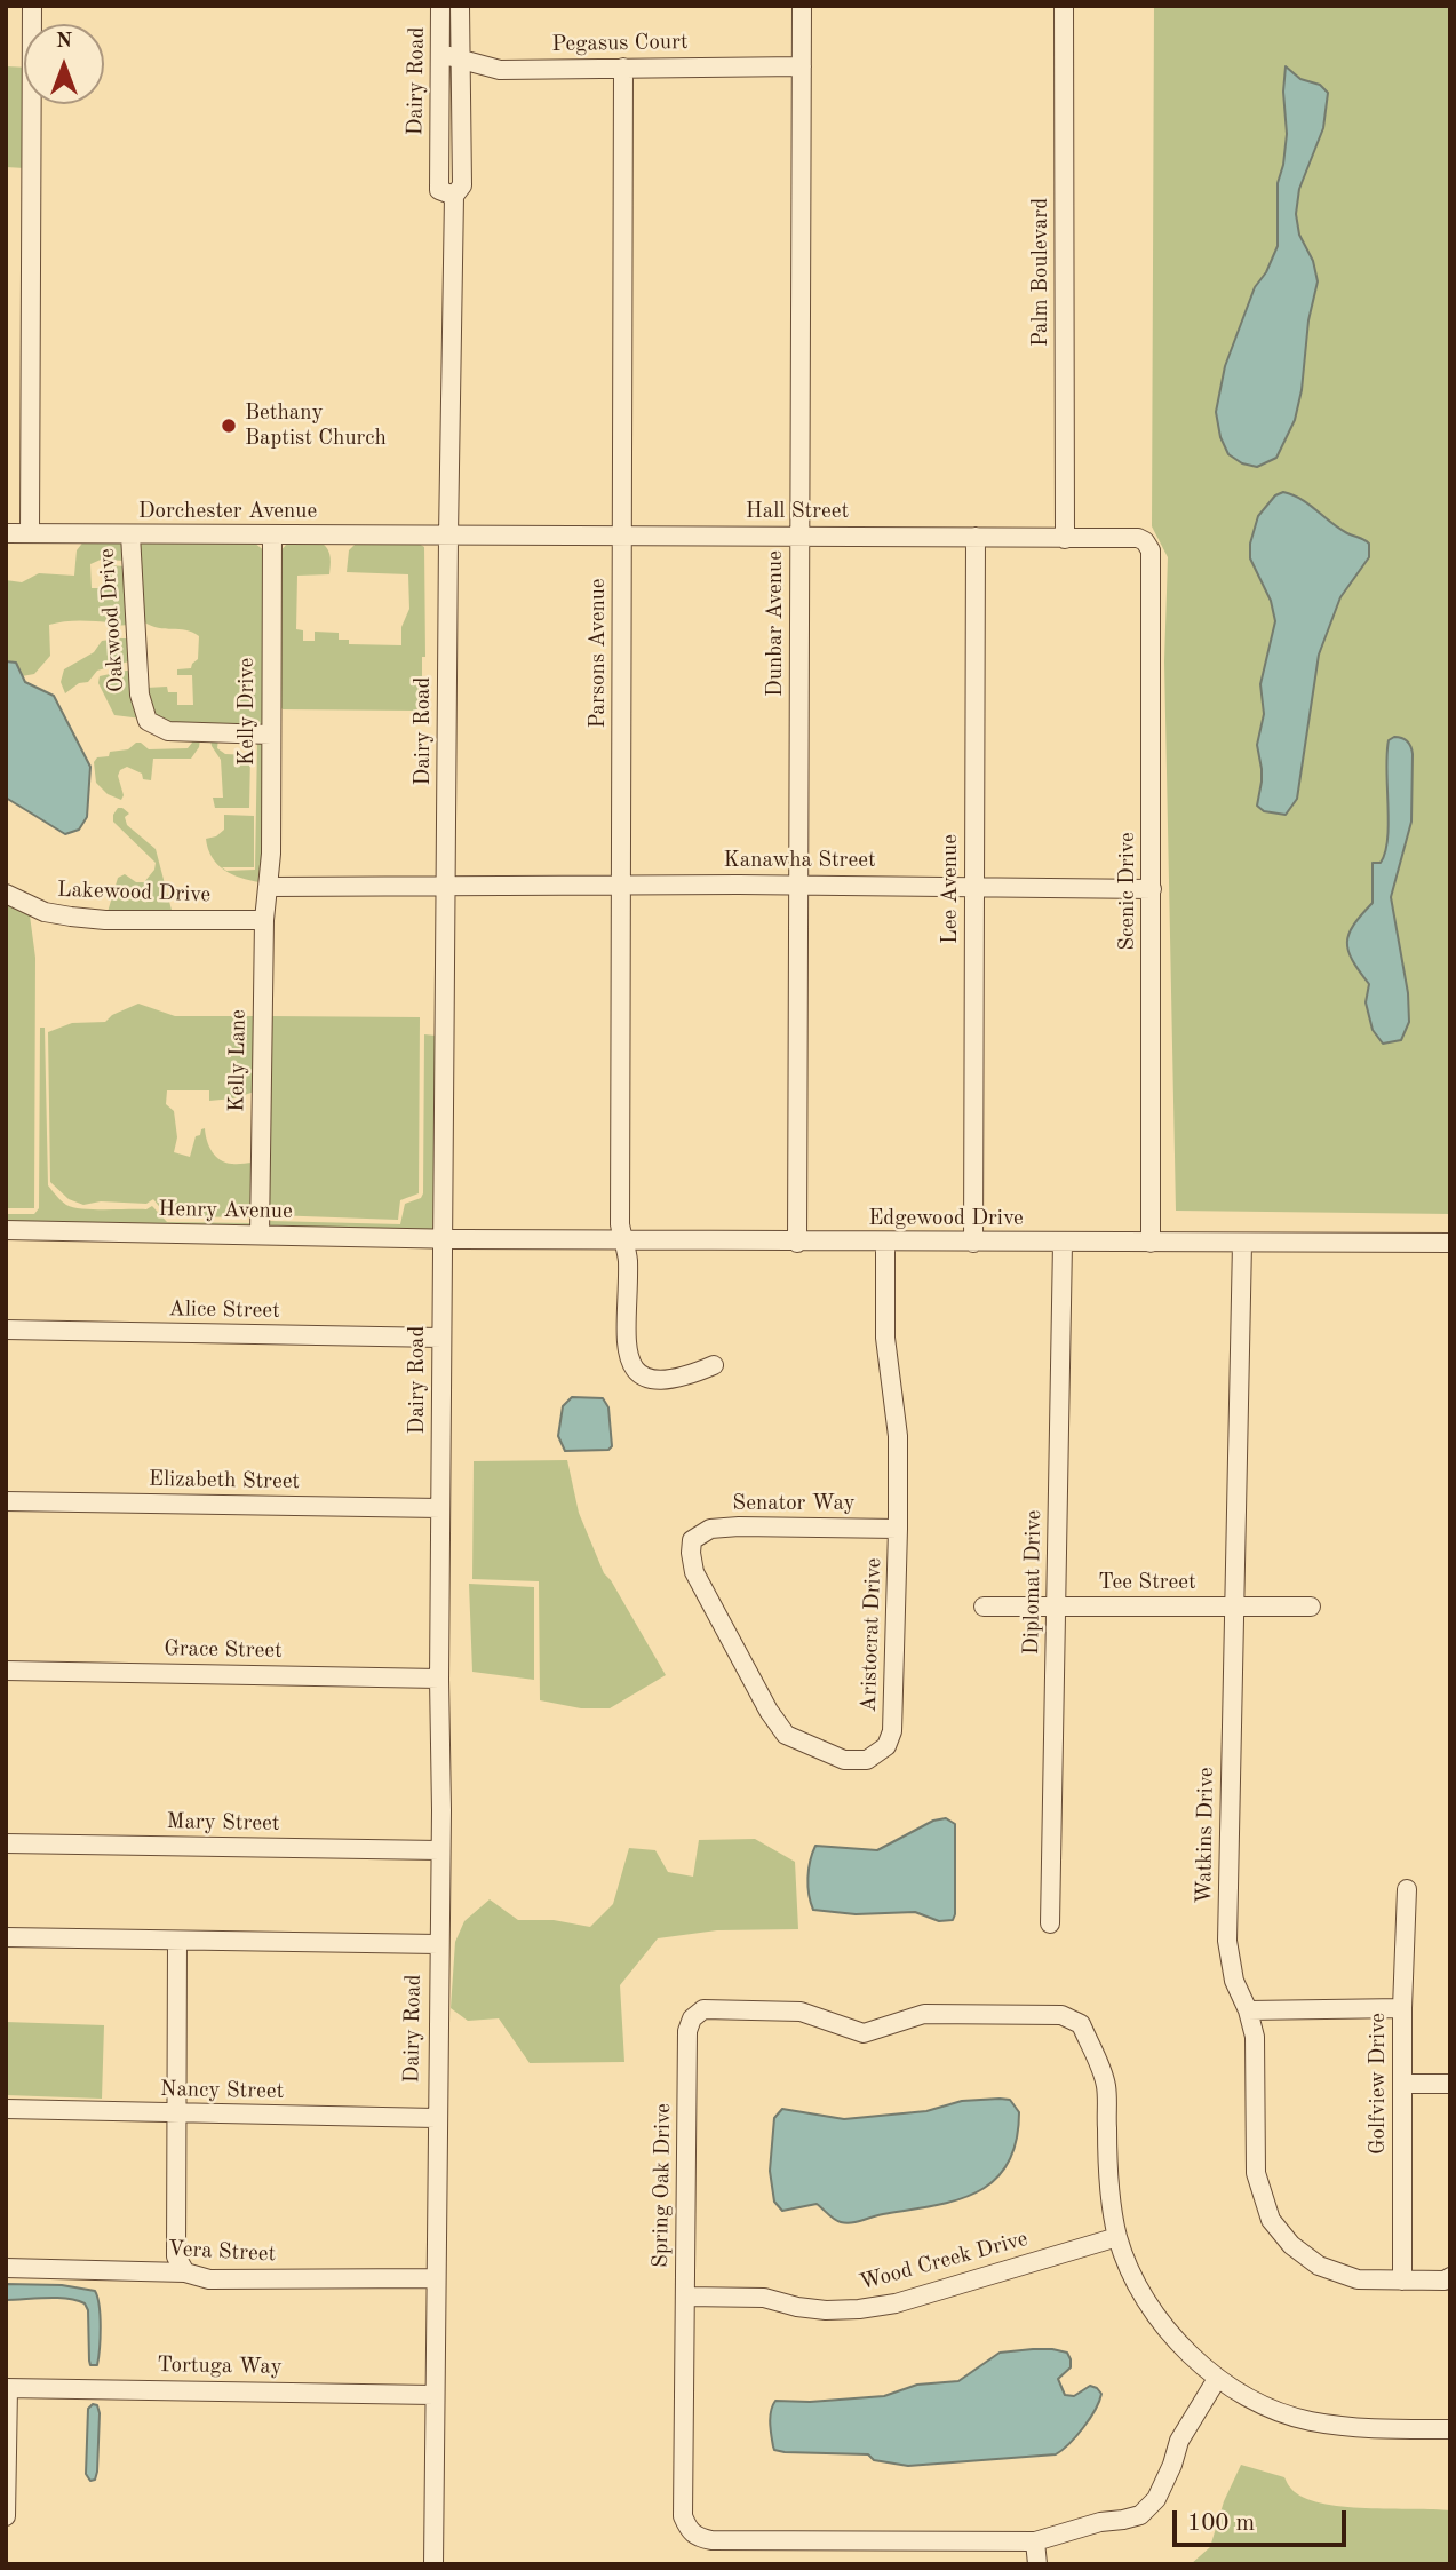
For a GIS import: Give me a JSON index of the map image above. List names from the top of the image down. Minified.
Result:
{"streets":{"street":["Pegasus Court","Dairy Road","Palm Boulevard","Dorchester Avenue","Hall Street","Oakwood Drive","Dunbar Avenue","Parsons Avenue","Kelly Drive","Kanawha Street","Lee Avenue","Scenic Drive","Lakewood Drive","Kelly Lane","Henry Avenue","Edgewood Drive","Alice Street","Elizabeth Street","Senator Way","Diplomat Drive","Tee Street","Aristocrat Drive","Grace Street","Mary Street","Watkins Drive","Golfview Drive","Nancy Street","Spring Oak Drive","Vera Street","Wood Creek Drive","Tortuga Way"]},"crossings":[["Pegasus Court","Dairy Road"],["Pegasus Court","Dunbar Avenue"],["Pegasus Court","Parsons Avenue"],["Dairy Road","Dorchester Avenue"],["Dairy Road","Hall Street"],["Dairy Road","Kanawha Street"],["Dairy Road","Henry Avenue"],["Dairy Road","Edgewood Drive"],["Dairy Road","Alice Street"],["Dairy Road","Elizabeth Street"],["Dairy Road","Grace Street"],["Dairy Road","Mary Street"],["Dairy Road","Nancy Street"],["Dairy Road","Vera Street"],["Dairy Road","Tortuga Way"],["Palm Boulevard","Hall Street"],["Dorchester Avenue","Hall Street"],["Dorchester Avenue","Oakwood Drive"],["Dorchester Avenue","Kelly Drive"],["Hall Street","Dunbar Avenue"],["Hall Street","Parsons Avenue"],["Hall Street","Lee Avenue"],["Hall Street","Scenic Drive"],["Oakwood Drive","Kelly Drive"],["Dunbar Avenue","Kanawha Street"],["Dunbar Avenue","Edgewood Drive"],["Parsons Avenue","Kanawha Street"],["Parsons Avenue","Edgewood Drive"],["Kelly Drive","Kanawha Street"],["Kelly Drive","Kelly Lane"],["Kanawha Street","Lee Avenue"],["Kanawha Street","Scenic Drive"],["Kanawha Street","Kelly Lane"],["Lee Avenue","Edgewood Drive"],["Scenic Drive","Edgewood Drive"],["Lakewood Drive","Kelly Lane"],["Kelly Lane","Henry Avenue"],["Henry Avenue","Edgewood Drive"],["Edgewood Drive","Diplomat Drive"],["Edgewood Drive","Aristocrat Drive"],["Edgewood Drive","Watkins Drive"],["Senator Way","Aristocrat Drive"],["Diplomat Drive","Tee Street"],["Tee Street","Watkins Drive"],["Watkins Drive","Golfview Drive"],["Spring Oak Drive","Wood Creek Drive"]],"places":["Bethany Baptist Church"],"scale_bar":"100 m","north":"top"}
